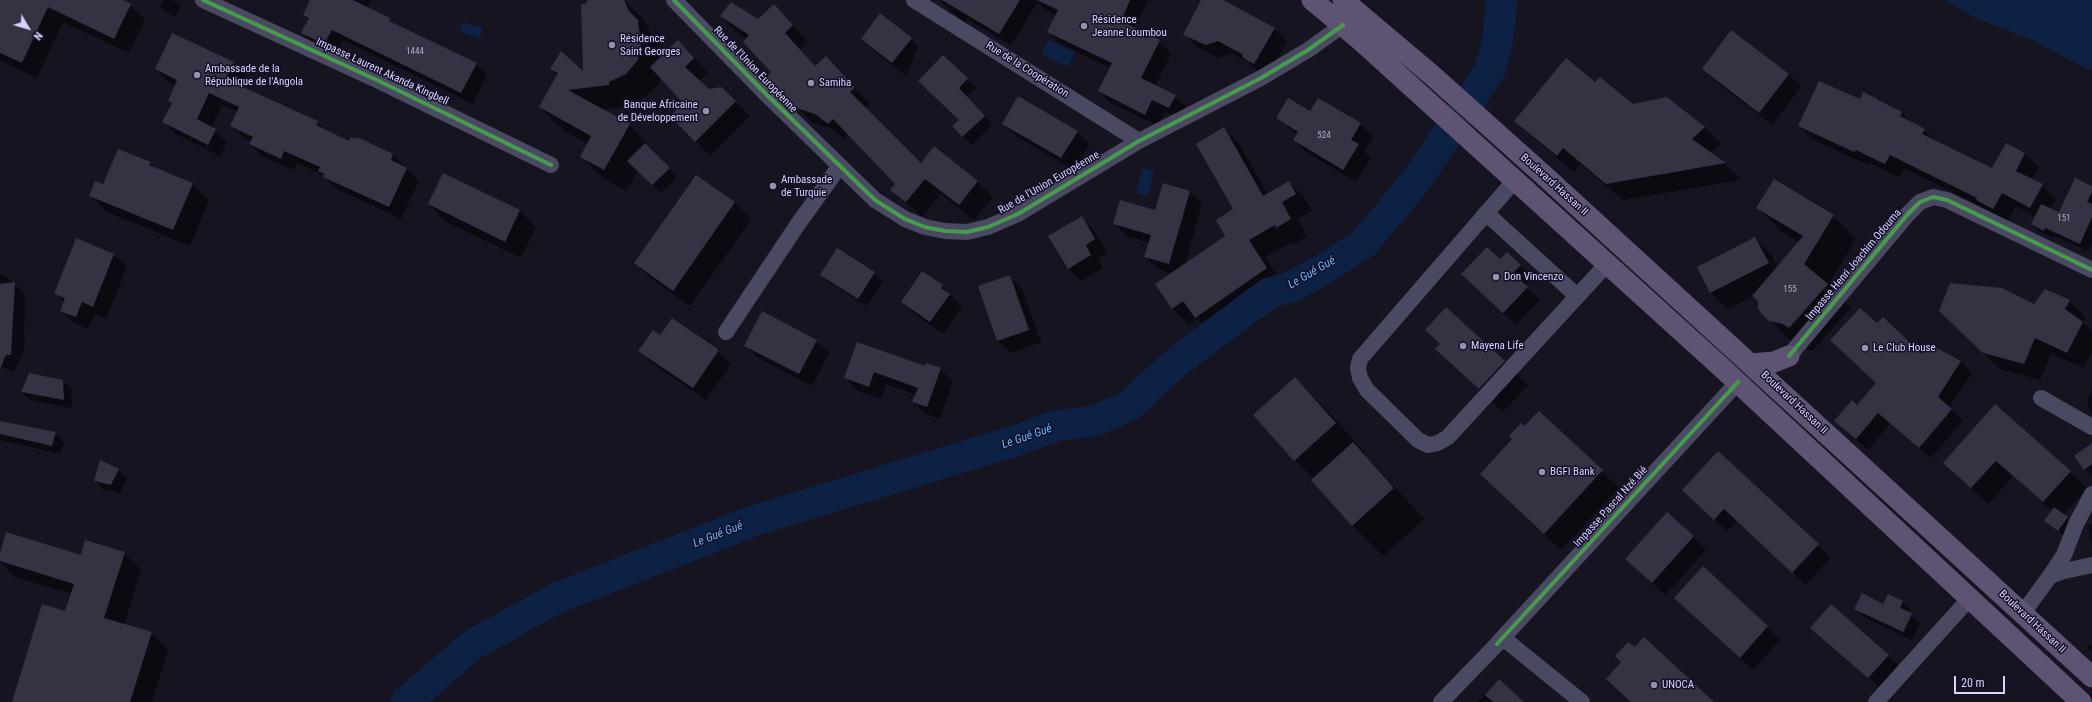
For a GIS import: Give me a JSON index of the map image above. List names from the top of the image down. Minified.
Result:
{"streets":{"main road":["Boulevard Hassan II"],"street":["Rue de l'Union Européenne","Rue de la Coopération","Impasse Laurent Akanda Kingbell","Impasse Henri Joachim Odouma","Impasse Pascal Nzé Bié"]},"crossings":[["Rue de l'Union Européenne","Rue de la Coopération"],["Rue de l'Union Européenne","Boulevard Hassan II"],["Boulevard Hassan II","Impasse Pascal Nzé Bié"]],"water":["Le Gué Gué"],"places":["Résidence Jeanne Loumbou","Résidence Saint Georges","Ambassade de la République de l'Angola","Samiha","Banque Africaine de Développement","Ambassade de Turquie","Don Vincenzo","Mayena Life","Le Club House","BGFI Bank","UNOCA"],"house_numbers":["1444","524","151","155"],"scale_bar":"20 m","north":"bottom right"}
